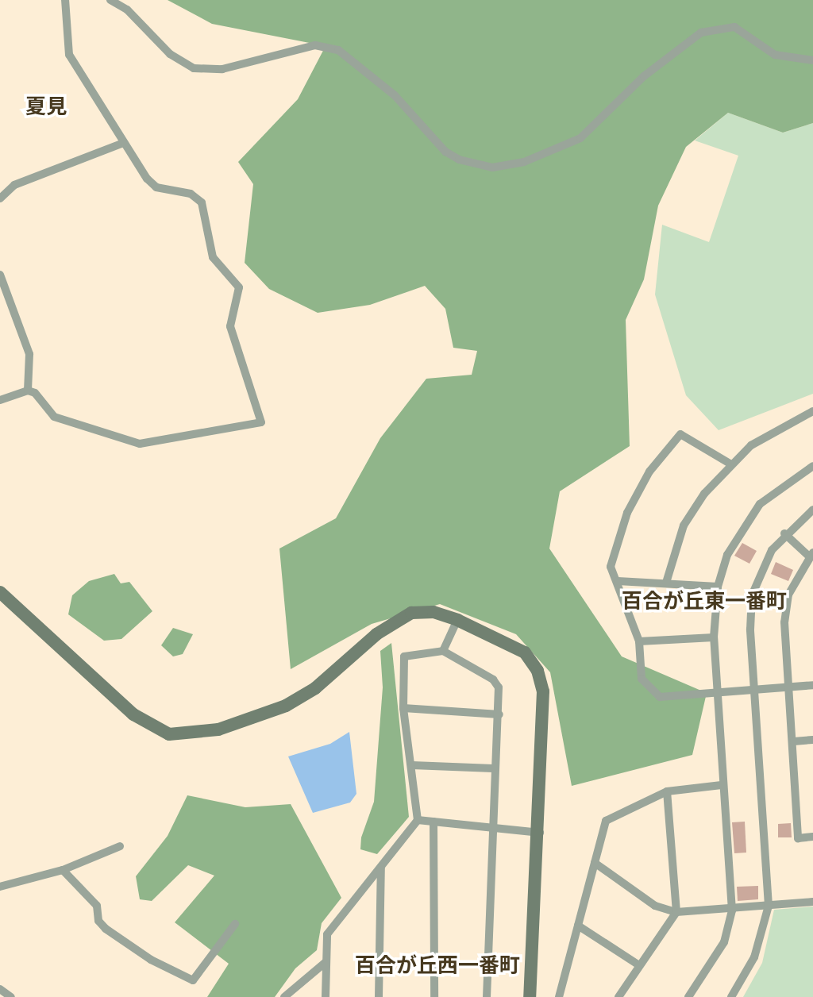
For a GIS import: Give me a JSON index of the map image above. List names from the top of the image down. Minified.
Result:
{"districts":["夏見","百合が丘東一番町","百合が丘西一番町"]}
